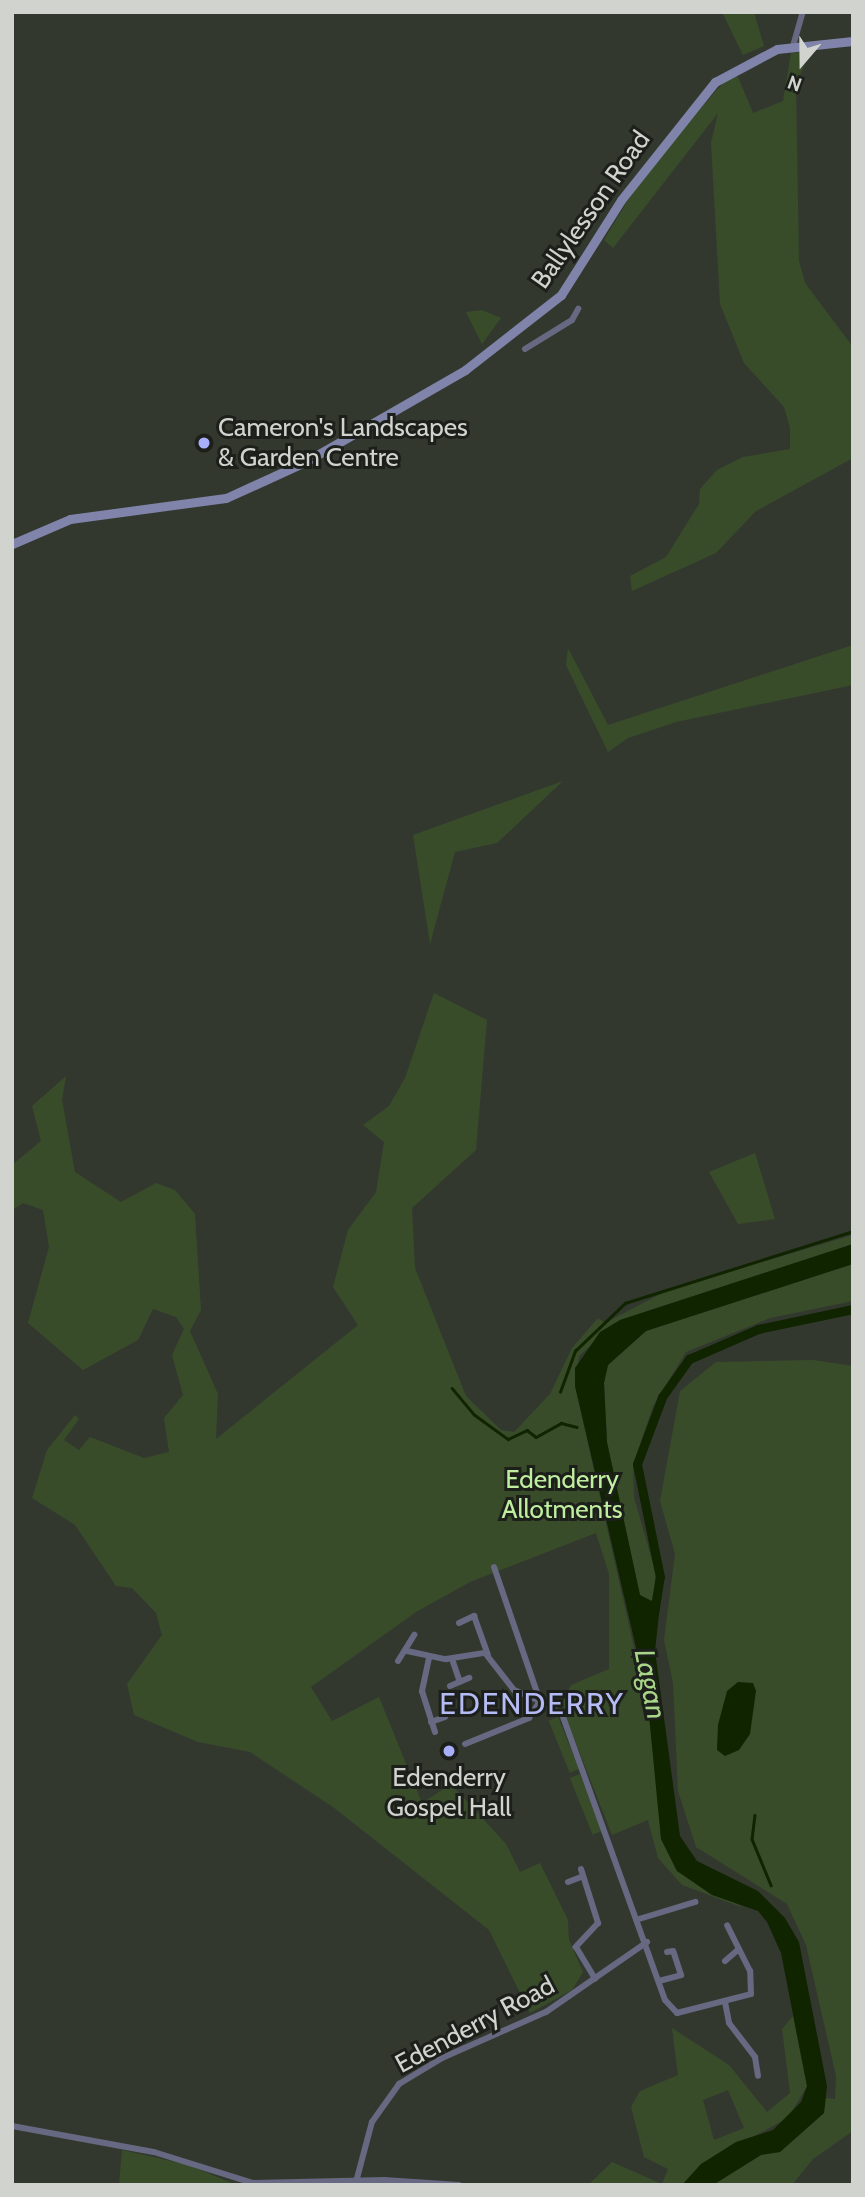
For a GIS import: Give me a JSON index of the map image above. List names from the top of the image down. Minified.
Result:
{"streets":{"main road":["Ballylesson Road"],"street":["Edenderry Road"]},"districts":["EDENDERRY"],"water":["Lagan"],"parks":["Edenderry Allotments"],"places":["Cameron's Landscapes & Garden Centre","Edenderry Gospel Hall"],"north":"bottom"}
